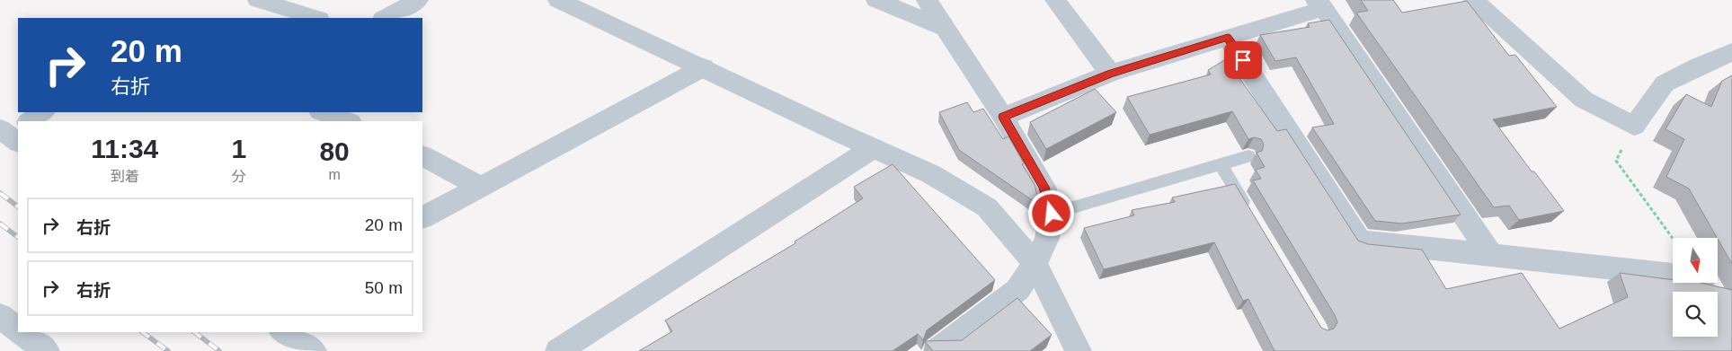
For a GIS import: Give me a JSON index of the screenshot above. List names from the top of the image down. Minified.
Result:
{"north":"bottom","page":{"turn":["20 m","右折"],"eta":["11:34","到着","1","分","80","m"],"list":[{"name":"右折","value":"20 m"},{"name":"右折","value":"50 m"}]}}
